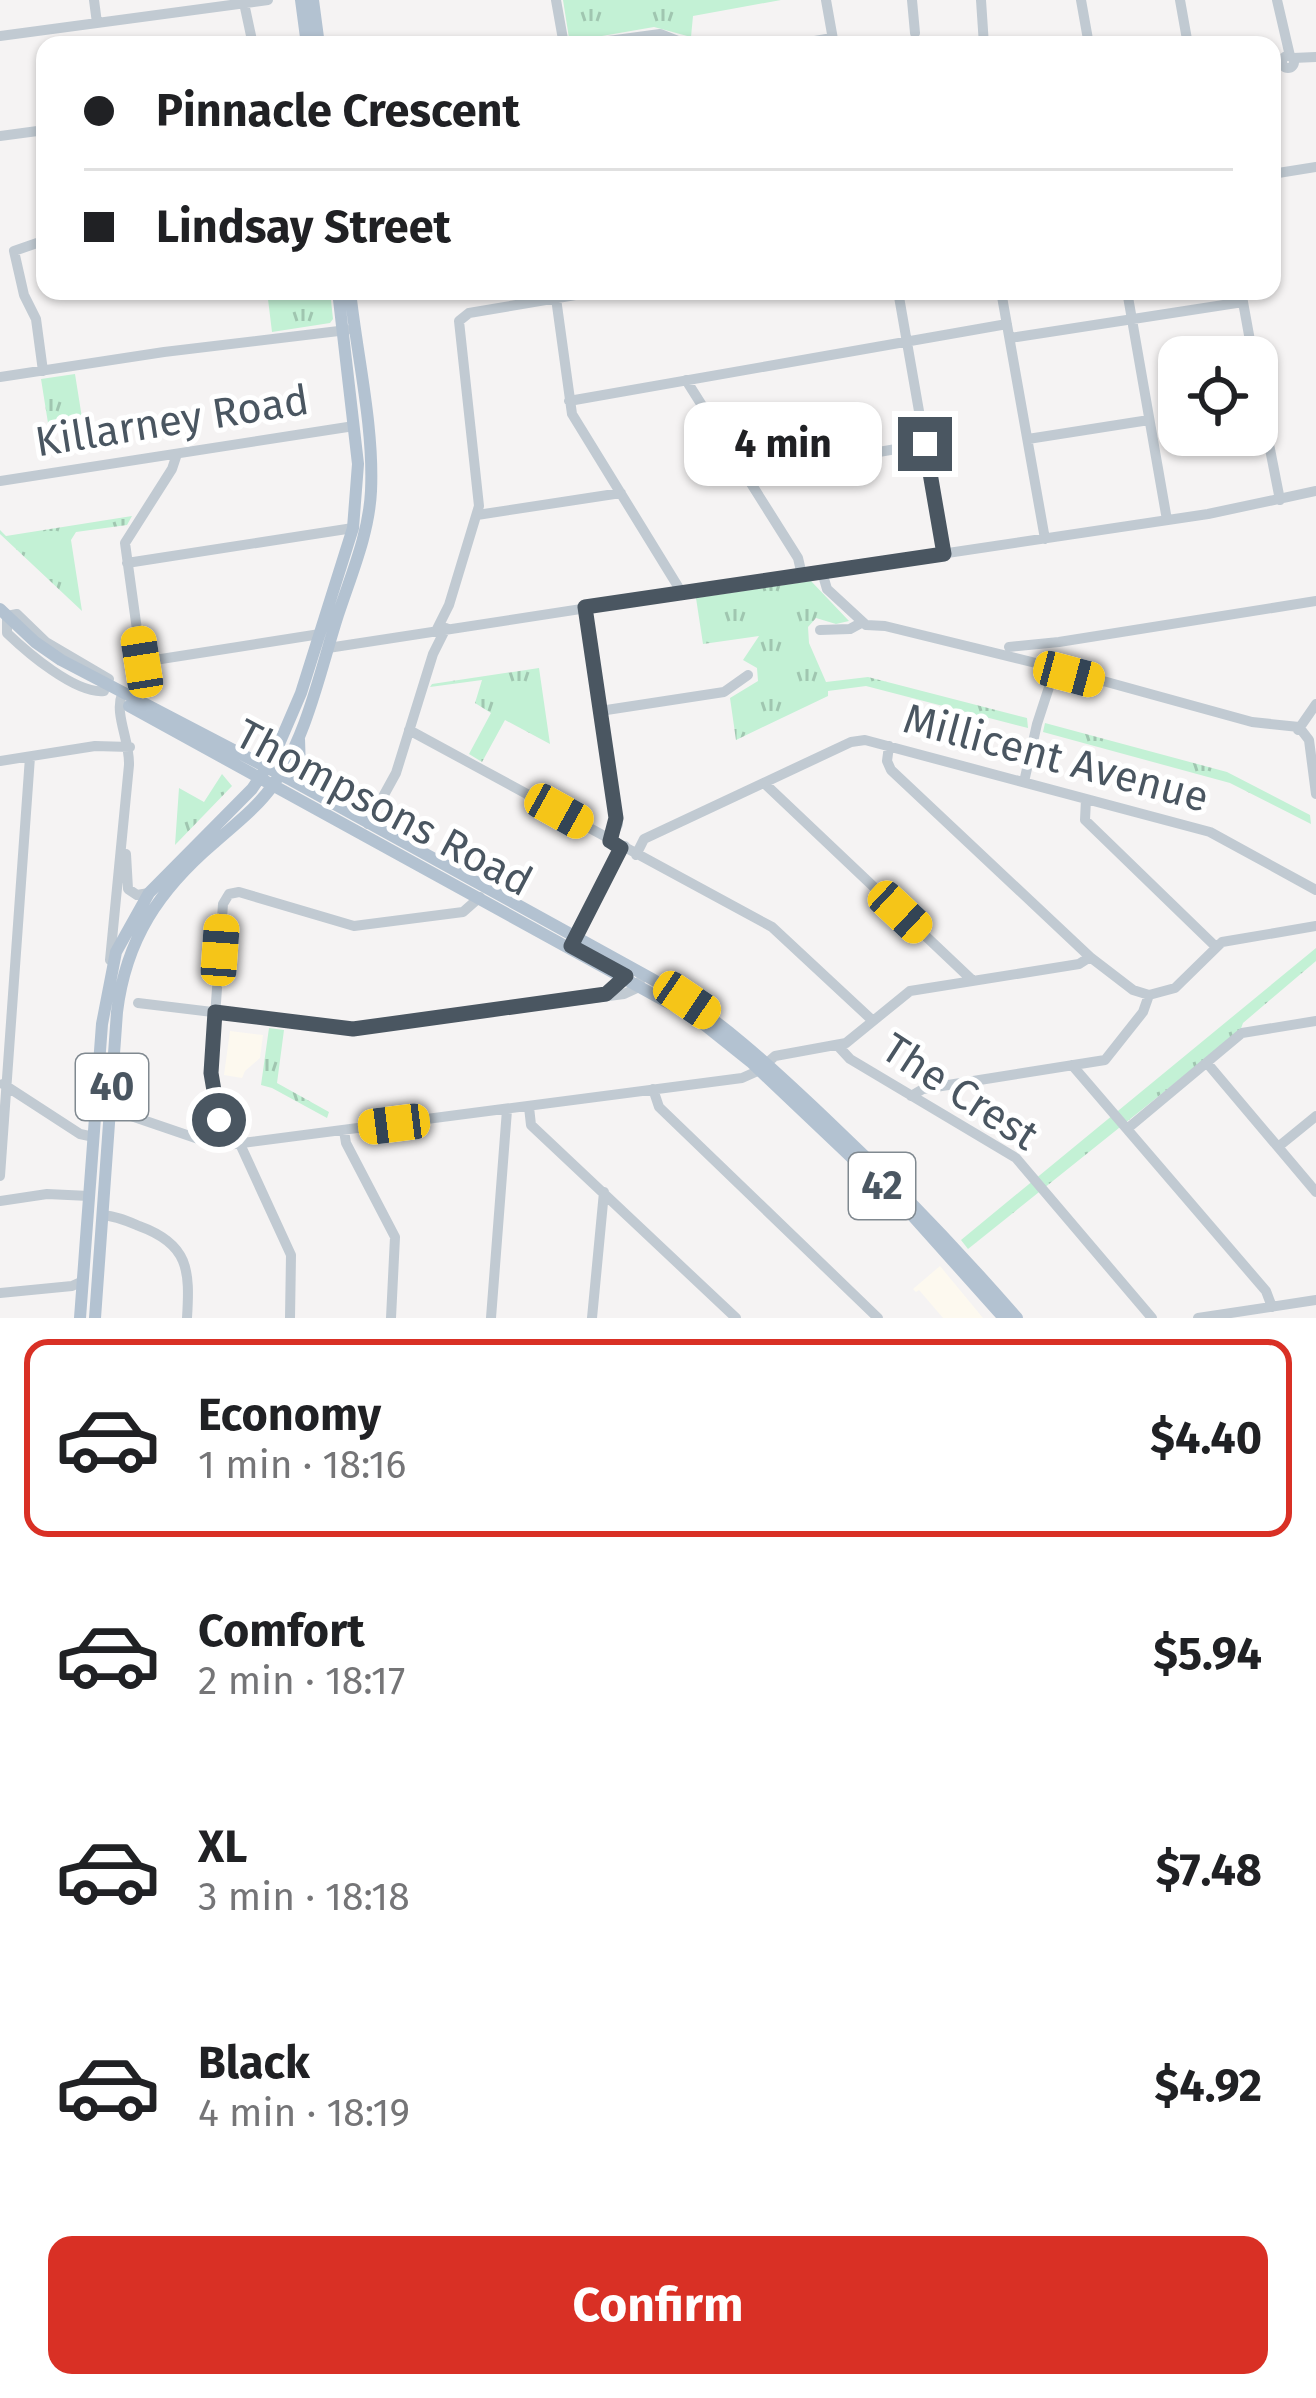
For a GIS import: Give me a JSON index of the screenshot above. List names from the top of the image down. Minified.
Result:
{"streets":{"main road":["Thompsons Road","40","42"],"street":["Killarney Road","Millicent Avenue","The Crest"]},"crossings":[["Killarney Road","40"],["Millicent Avenue","Thompsons Road"],["Thompsons Road","40"]],"page":{"banner":["Pinnacle Crescent","Lindsay Street"],"bubble":"4 min","list":[{"name":"Economy","note":"1 min · 18:16","value":"$4.40"},{"name":"Comfort","note":"2 min · 18:17","value":"$5.94"},{"name":"XL","note":"3 min · 18:18","value":"$7.48"},{"name":"Black","note":"4 min · 18:19","value":"$4.92"}],"buttons":"Confirm"}}
